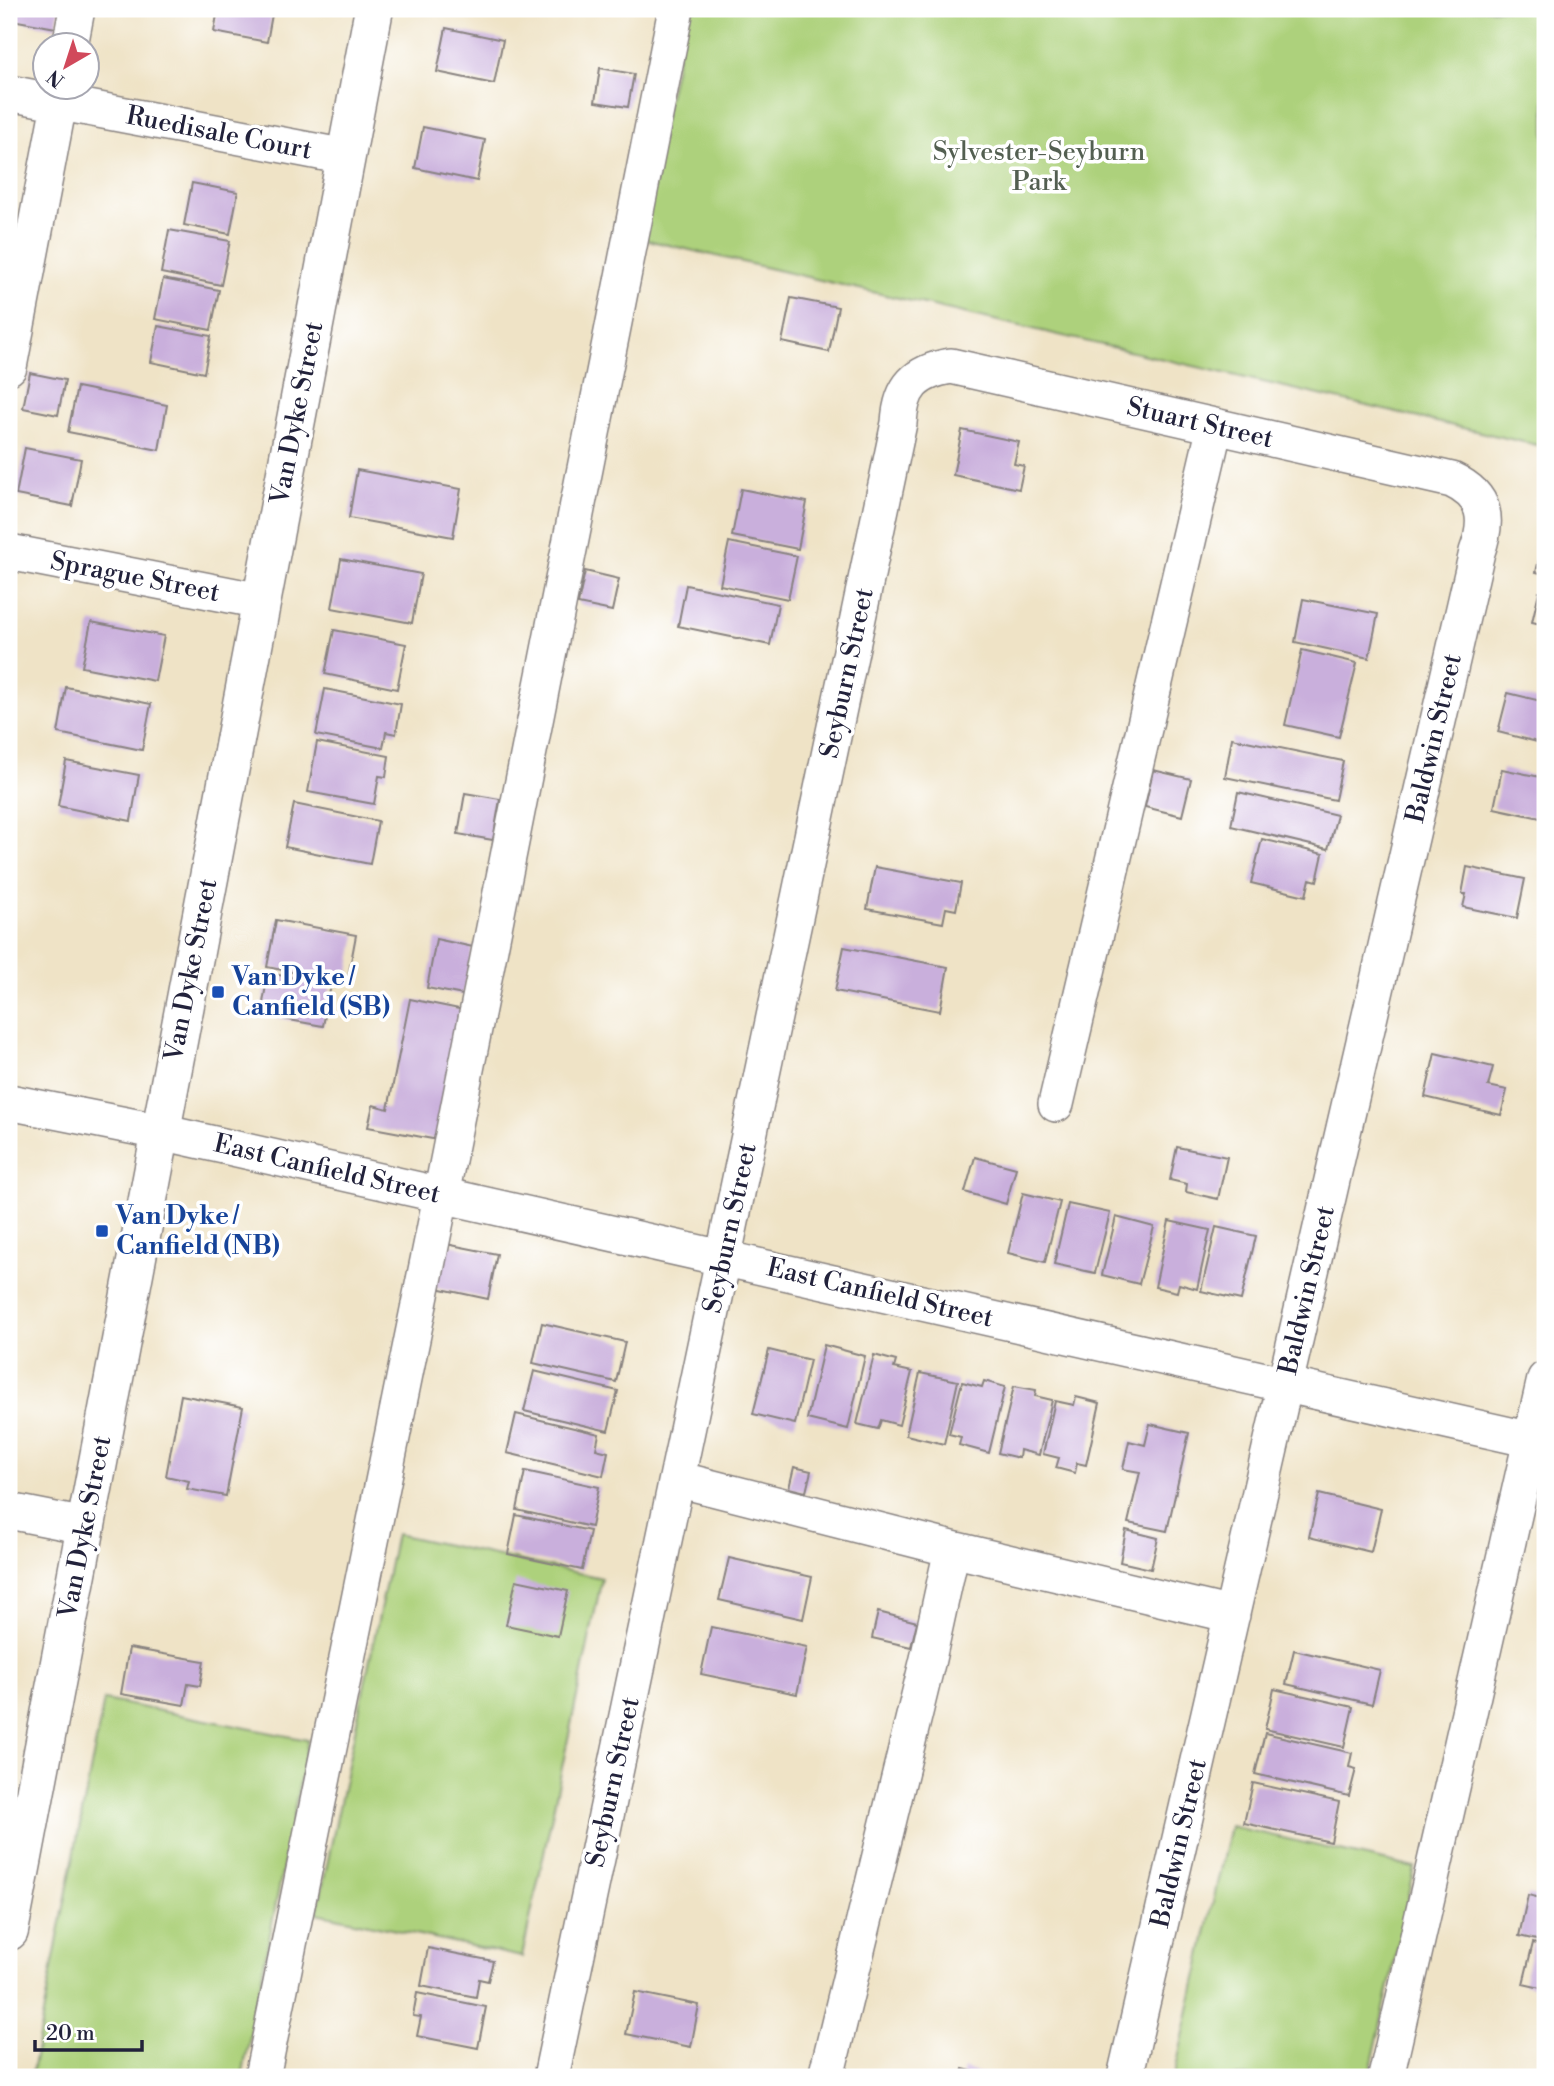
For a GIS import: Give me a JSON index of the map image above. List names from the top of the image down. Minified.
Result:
{"streets":{"main road":["Van Dyke Street"],"street":["Ruedisale Court","Stuart Street","Sprague Street","Seyburn Street","Baldwin Street","East Canfield Street"]},"crossings":[["Ruedisale Court","Van Dyke Street"],["Van Dyke Street","Sprague Street"],["Van Dyke Street","East Canfield Street"],["Stuart Street","Seyburn Street"],["Stuart Street","Baldwin Street"],["Seyburn Street","East Canfield Street"],["Baldwin Street","East Canfield Street"]],"parks":["Sylvester-Seyburn Park"],"places":{"transit":["Van Dyke / Canfield (SB)","Van Dyke / Canfield (NB)"]},"scale_bar":"20 m","north":"bottom left"}
